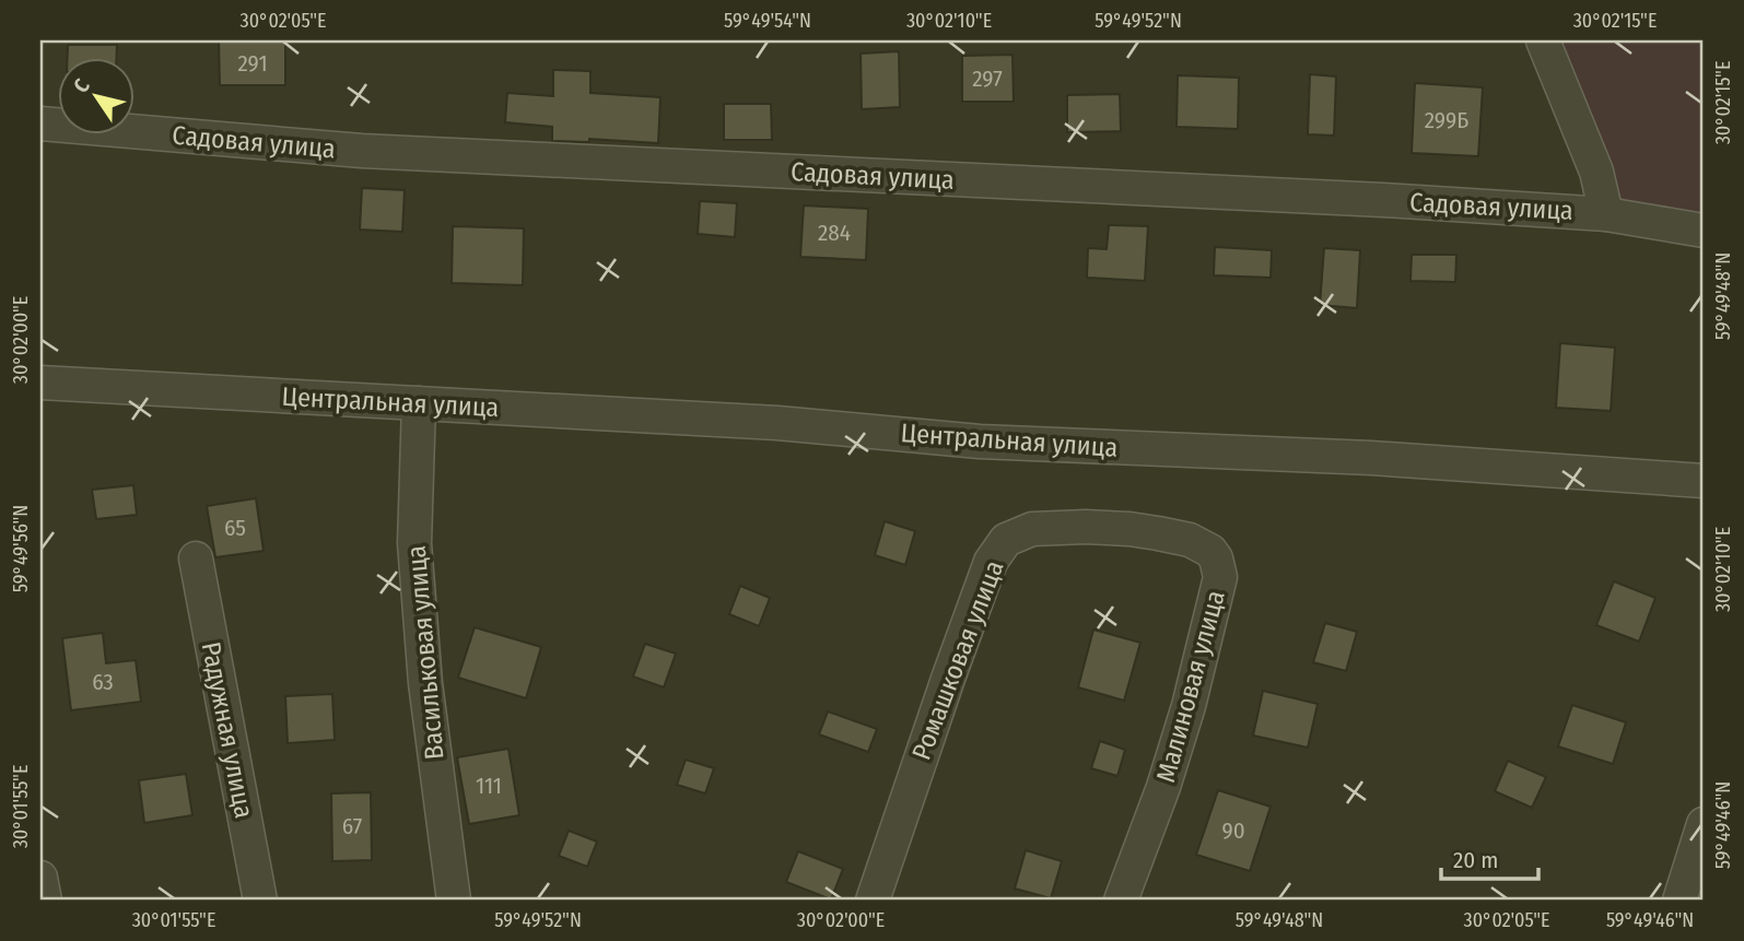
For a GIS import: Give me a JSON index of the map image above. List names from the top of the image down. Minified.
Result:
{"streets":{"street":["Садовая улица","Центральная улица","Васильковая улица","Ромашковая улица","Малиновая улица","Радужная улица"]},"crossings":[["Центральная улица","Васильковая улица"],["Ромашковая улица","Малиновая улица"]],"house_numbers":["291","297","299Б","284","65","63","111","67","90"],"scale_bar":"20 m","north":"top left","coordinates":["30°02'05\"E","59°49'54\"N","30°02'10\"E","59°49'52\"N","30°02'15\"E","59°49'48\"N","30°02'00\"E","59°49'56\"N","30°01'55\"E","59°49'46\"N"]}
